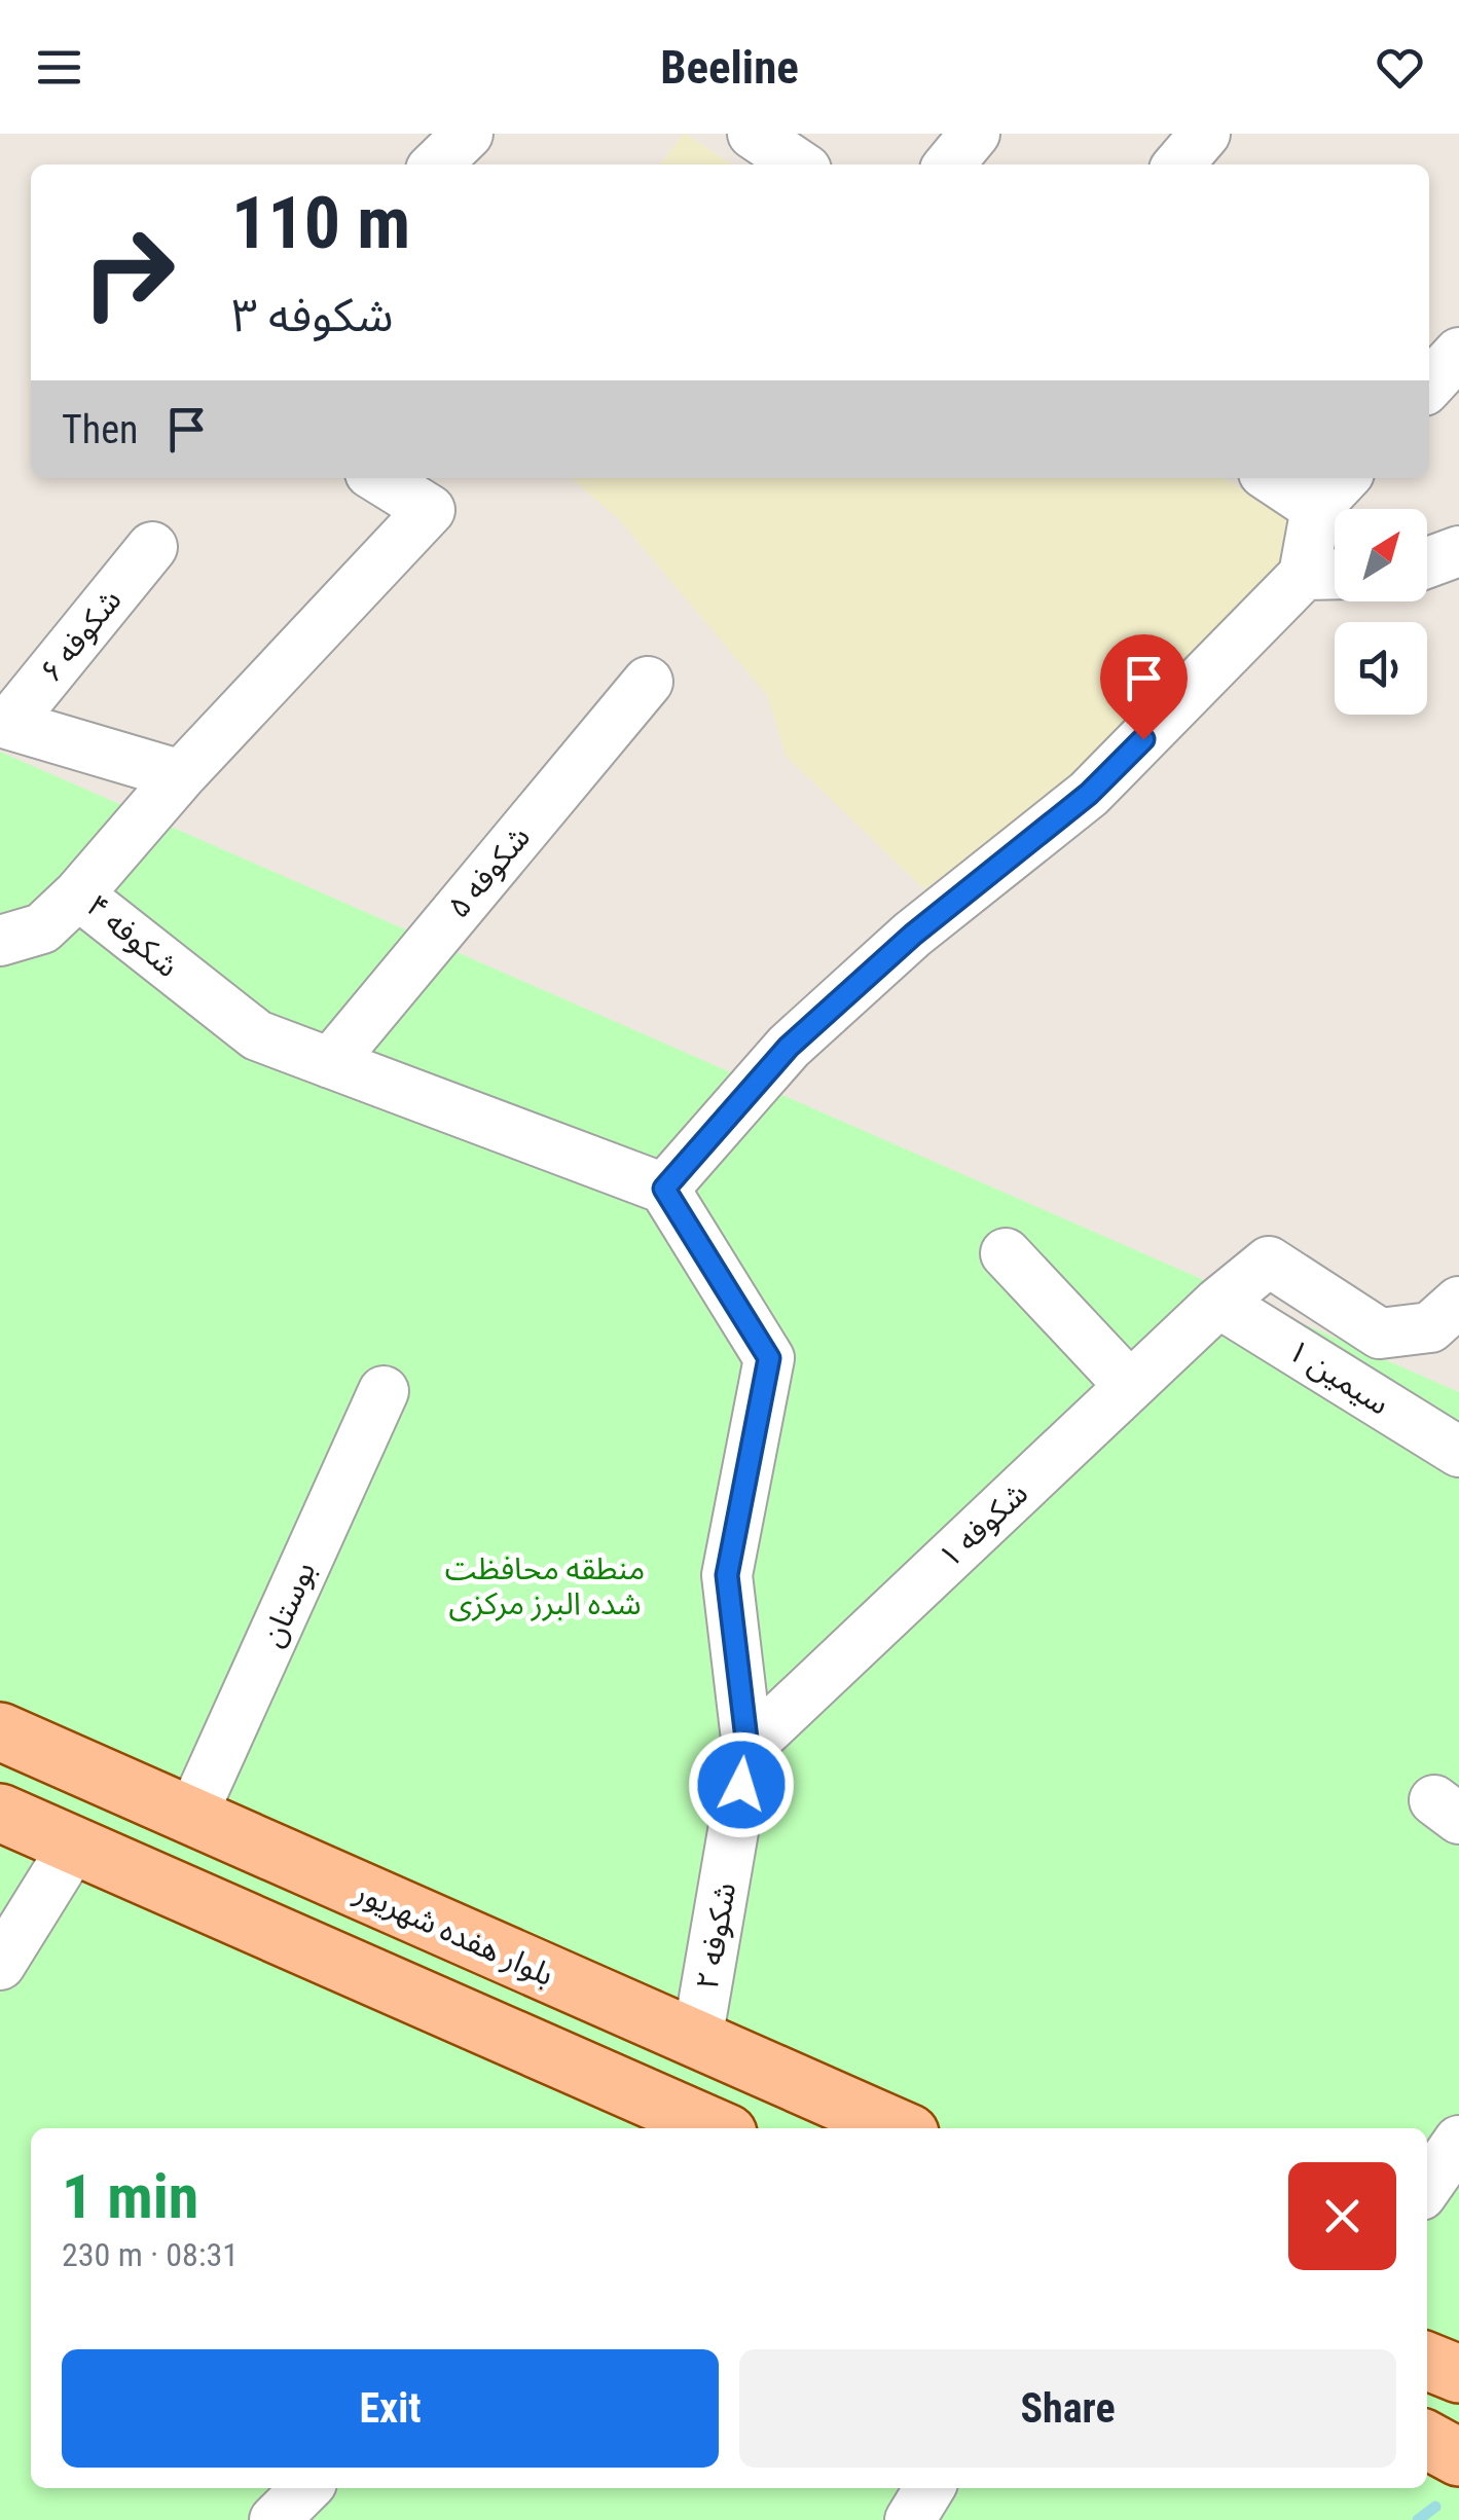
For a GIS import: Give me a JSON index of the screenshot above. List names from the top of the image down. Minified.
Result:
{"streets":{"main road":["بلوار هفده شهریور"],"street":["شکوفه ۶","شکوفه ۵","شکوفه ۴","سیمین ۱","شکوفه ۱","بوستان","شکوفه ۲"]},"crossings":[["شکوفه ۵","شکوفه ۴"],["شکوفه ۴","شکوفه ۲"],["سیمین ۱","شکوفه ۱"],["شکوفه ۱","شکوفه ۲"],["بوستان","بلوار هفده شهریور"],["بلوار هفده شهریور","شکوفه ۲"]],"parks":["منطقه محافظت شده البرز مرکزی"],"north":"top right","page":{"header":"Beeline","turn":["110 m","شکوفه ۳"],"then":"Then","heading":["1 min","230 m · 08:31"],"buttons":["Exit","Share"]}}
